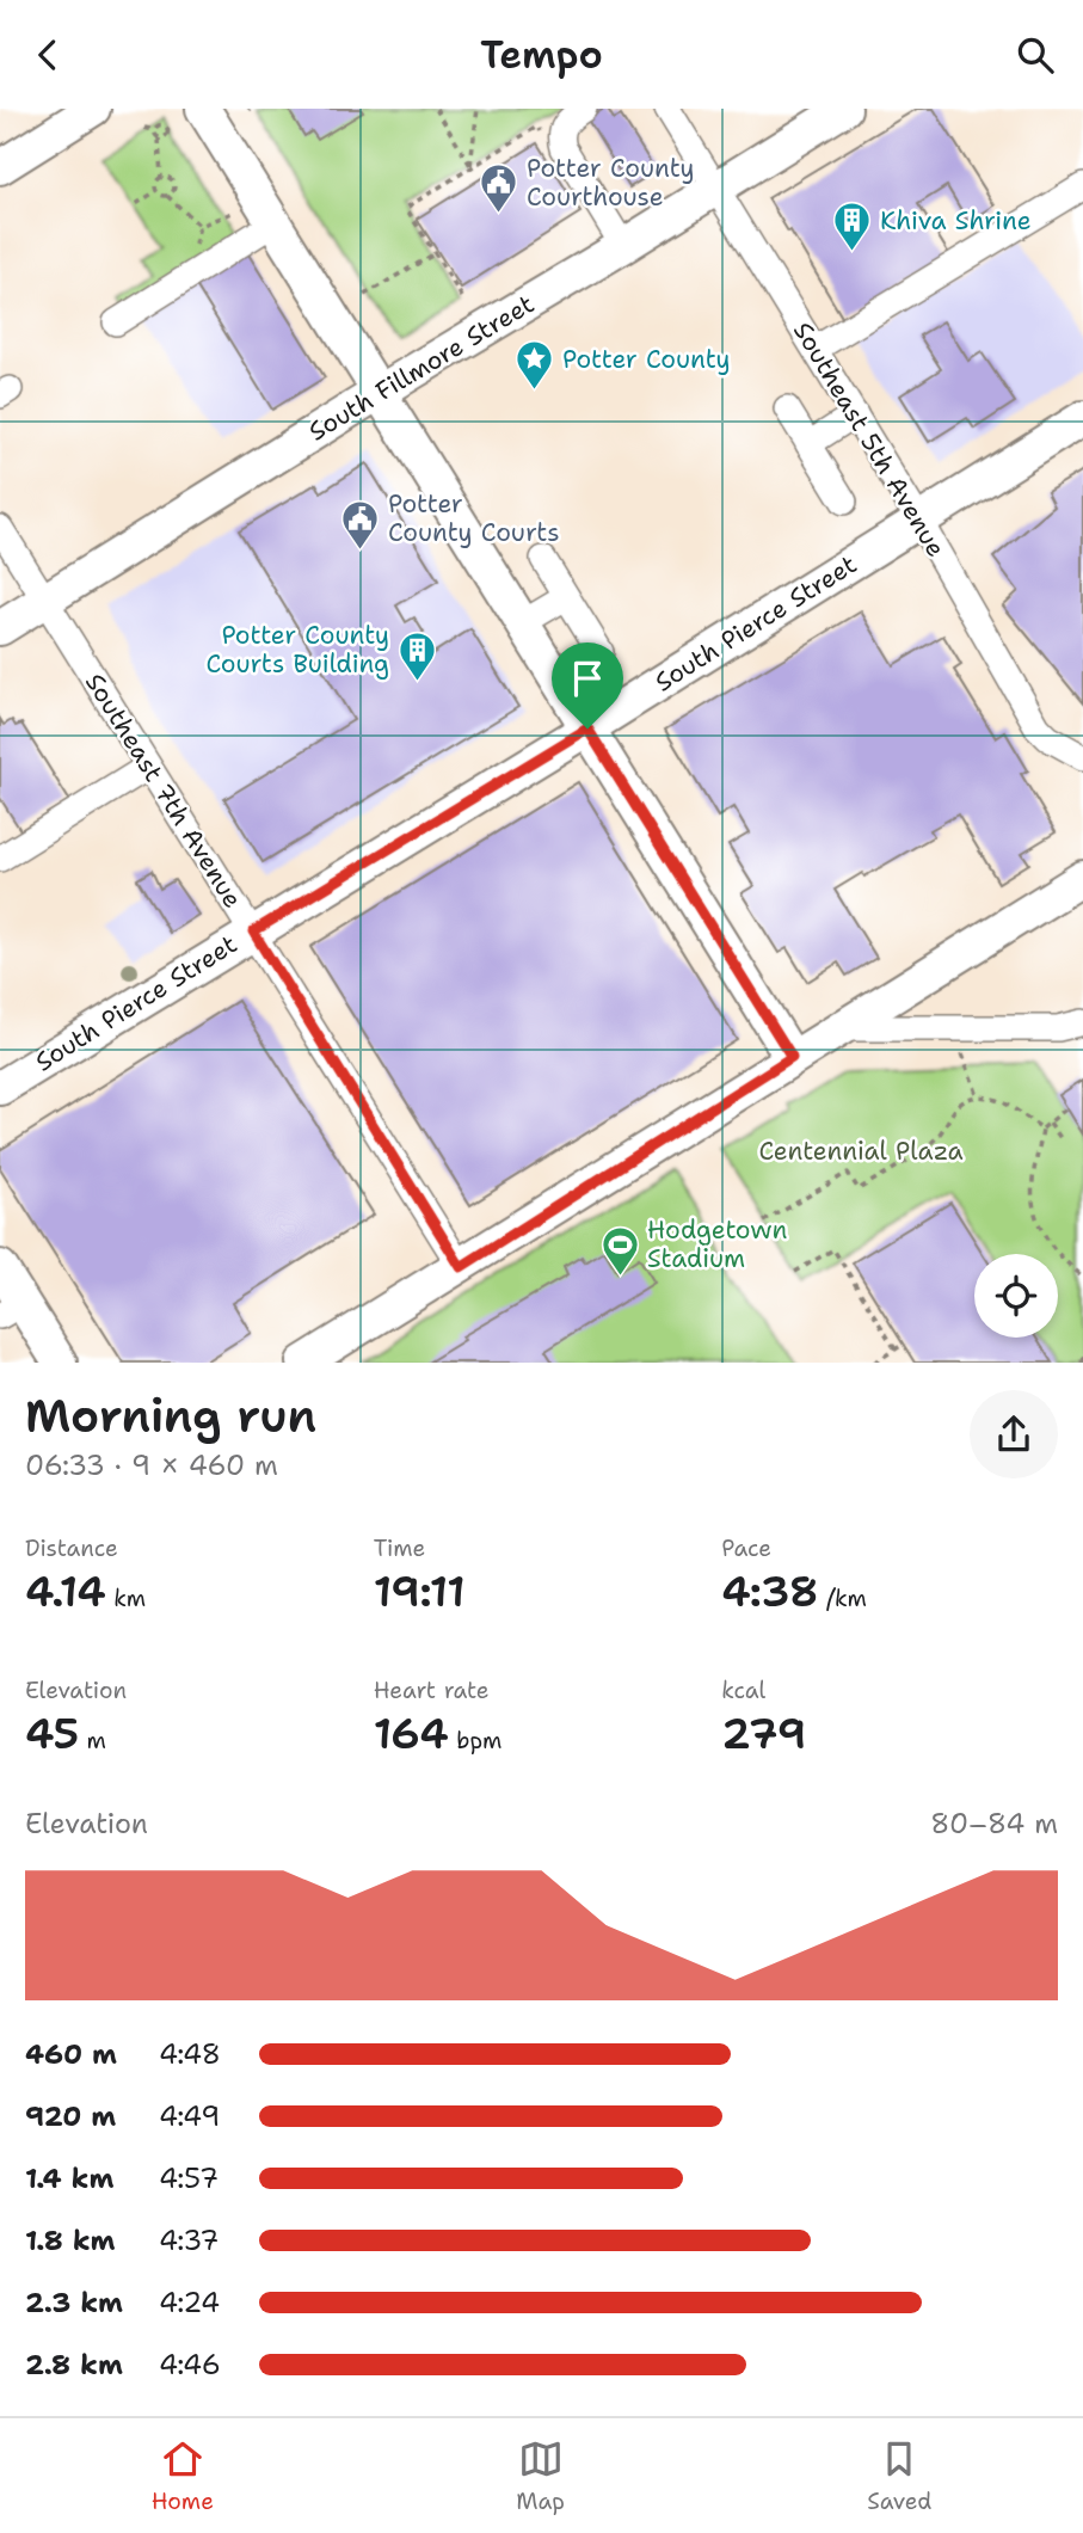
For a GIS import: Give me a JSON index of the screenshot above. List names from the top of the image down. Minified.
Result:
{"streets":{"main road":["South Fillmore Street","South Pierce Street"],"street":["Southeast 5th Avenue","Southeast 7th Avenue"]},"crossings":[["South Fillmore Street","Southeast 5th Avenue"],["South Fillmore Street","Southeast 7th Avenue"],["Southeast 5th Avenue","South Pierce Street"],["South Pierce Street","Southeast 7th Avenue"]],"parks":["Centennial Plaza"],"places":{"public building":["Potter County Courthouse","Potter County Courts"],"building":["Khiva Shrine","Potter County Courts Building"],"place":["Potter County"],"sports":["Hodgetown Stadium"]},"page":{"header":"Tempo","heading":["Morning run","06:33 · 9 × 460 m"],"stats":[["Distance","4.14 km"],["Time","19:11"],["Pace","4:38 /km"],["Elevation","45 m"],["Heart rate","164 bpm"],["kcal","279"]],"chart":["Elevation","80–84 m"],"list":[{"name":"460 m","note":"4:48"},{"name":"920 m","note":"4:49"},{"name":"1.4 km","note":"4:57"},{"name":"1.8 km","note":"4:37"},{"name":"2.3 km","note":"4:24"},{"name":"2.8 km","note":"4:46"}],"tabs":["Home","Map","Saved"]}}
